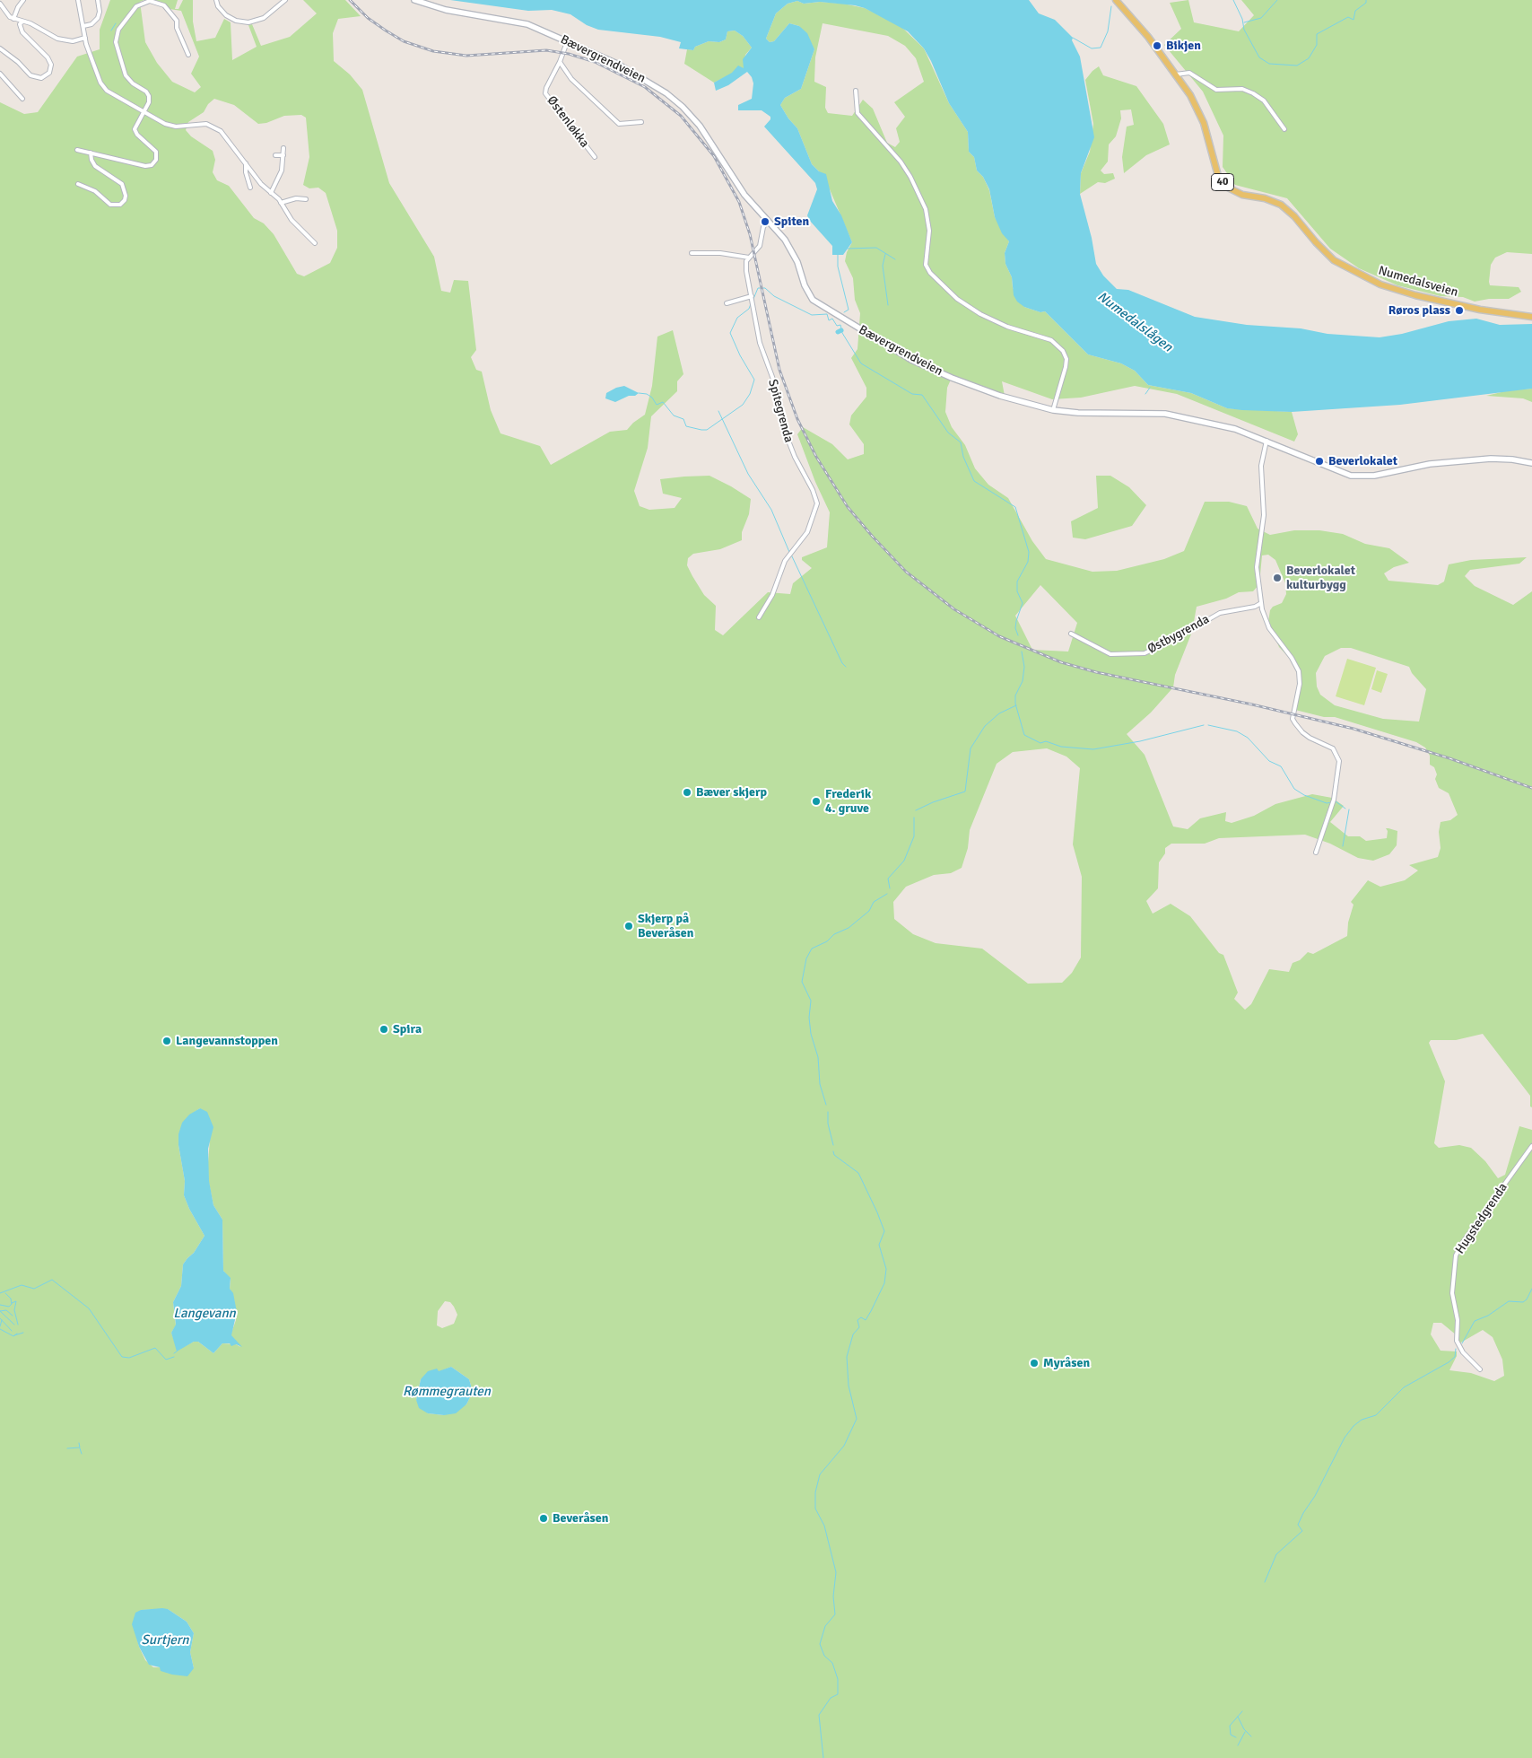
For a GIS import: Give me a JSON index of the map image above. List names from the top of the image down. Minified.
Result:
{"streets":{"main road":["Bævergrendveien","40","Numedalsveien"],"street":["Østenløkka","Spitegrenda","Østbygrenda","Hugstedgrenda"]},"crossings":[["Bævergrendveien","Østenløkka"]],"water":["Numedalslågen","Langevann","Rømmegrauten","Surtjern"],"places":["Bikjen","Spiten","Røros plass","Beverlokalet","Beverlokalet kulturbygg","Bæver skjerp","Frederik 4. gruve","Skjerp på Beveråsen","Spira","Langevannstoppen","Myråsen","Beveråsen"]}
